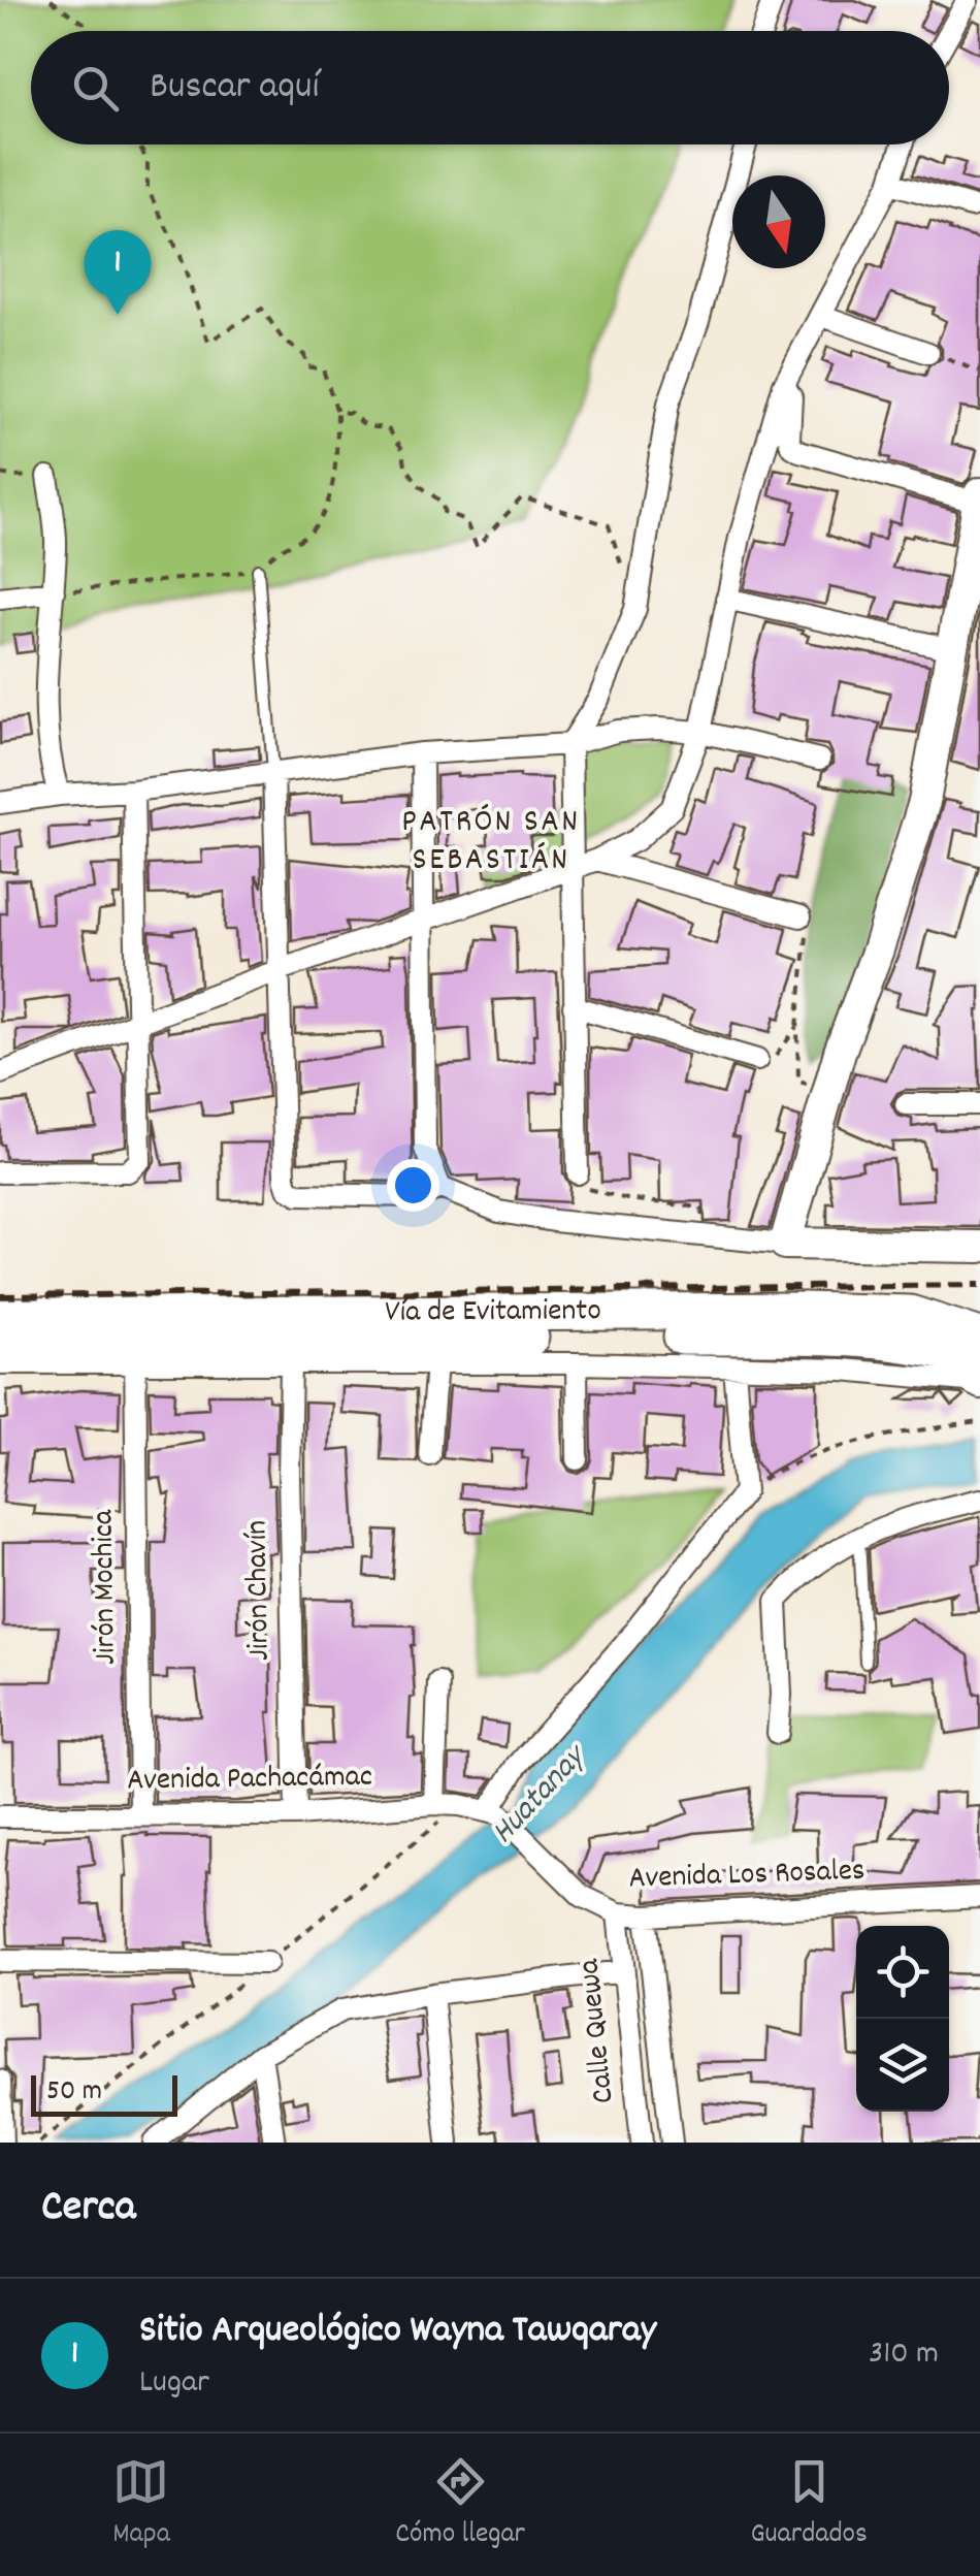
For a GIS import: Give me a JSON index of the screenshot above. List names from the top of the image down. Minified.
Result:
{"streets":{"highway":["Vía de Evitamiento"],"street":["Jirón Mochica","Jirón Chavín","Avenida Pachacámac","Avenida Los Rosales","Calle Quewa"]},"crossings":[["Vía de Evitamiento","Jirón Mochica"],["Jirón Mochica","Avenida Pachacámac"],["Jirón Chavín","Avenida Pachacámac"],["Avenida Pachacámac","Avenida Los Rosales"],["Avenida Los Rosales","Calle Quewa"]],"districts":["PATRÓN SAN SEBASTIÁN"],"water":["Huatanay"],"scale_bar":"50 m","north":"bottom","page":{"search":"Buscar aquí","pins":"1","scale":"50 m","heading":"Cerca","list":[{"mark":"1","name":"Sitio Arqueológico Wayna Tawqaray","note":"Lugar","value":"310 m"}],"nav":["Mapa","Cómo llegar","Guardados"]}}
